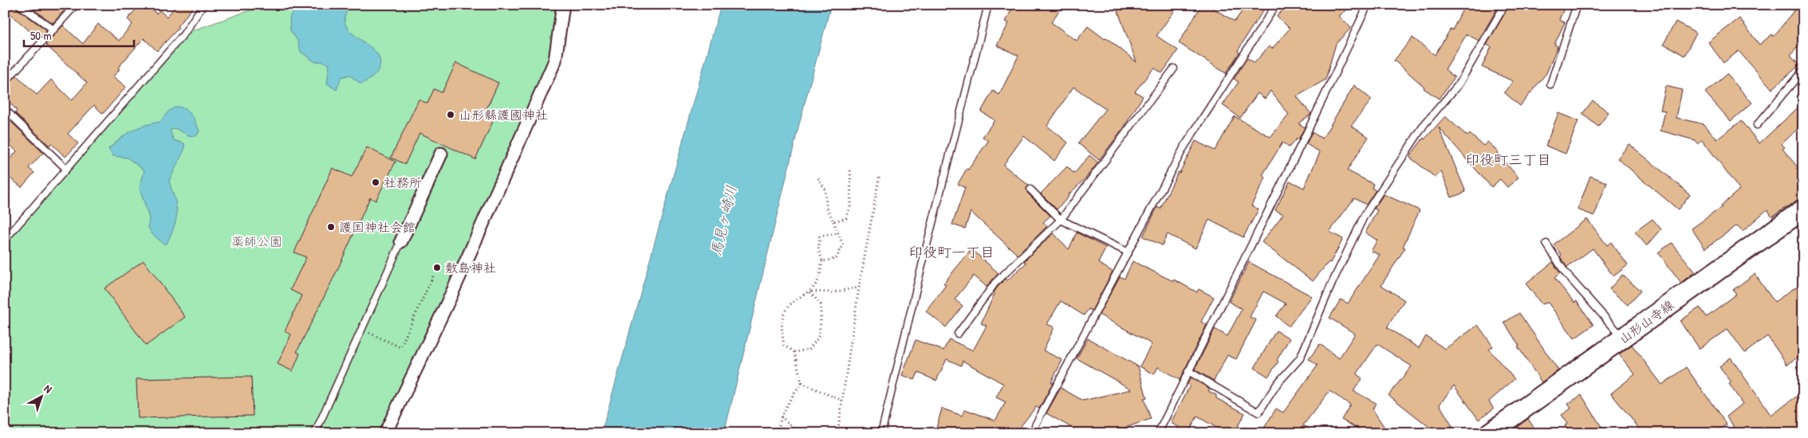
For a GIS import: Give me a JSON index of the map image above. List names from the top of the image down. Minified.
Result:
{"streets":{"main road":["山形山寺線"]},"districts":["印役町三丁目","印役町一丁目"],"water":["馬見ヶ崎川"],"parks":["薬師公園"],"places":["山形縣護國神社","社務所","護国神社会館","敷島神社"],"scale_bar":"50 m","north":"top right"}
